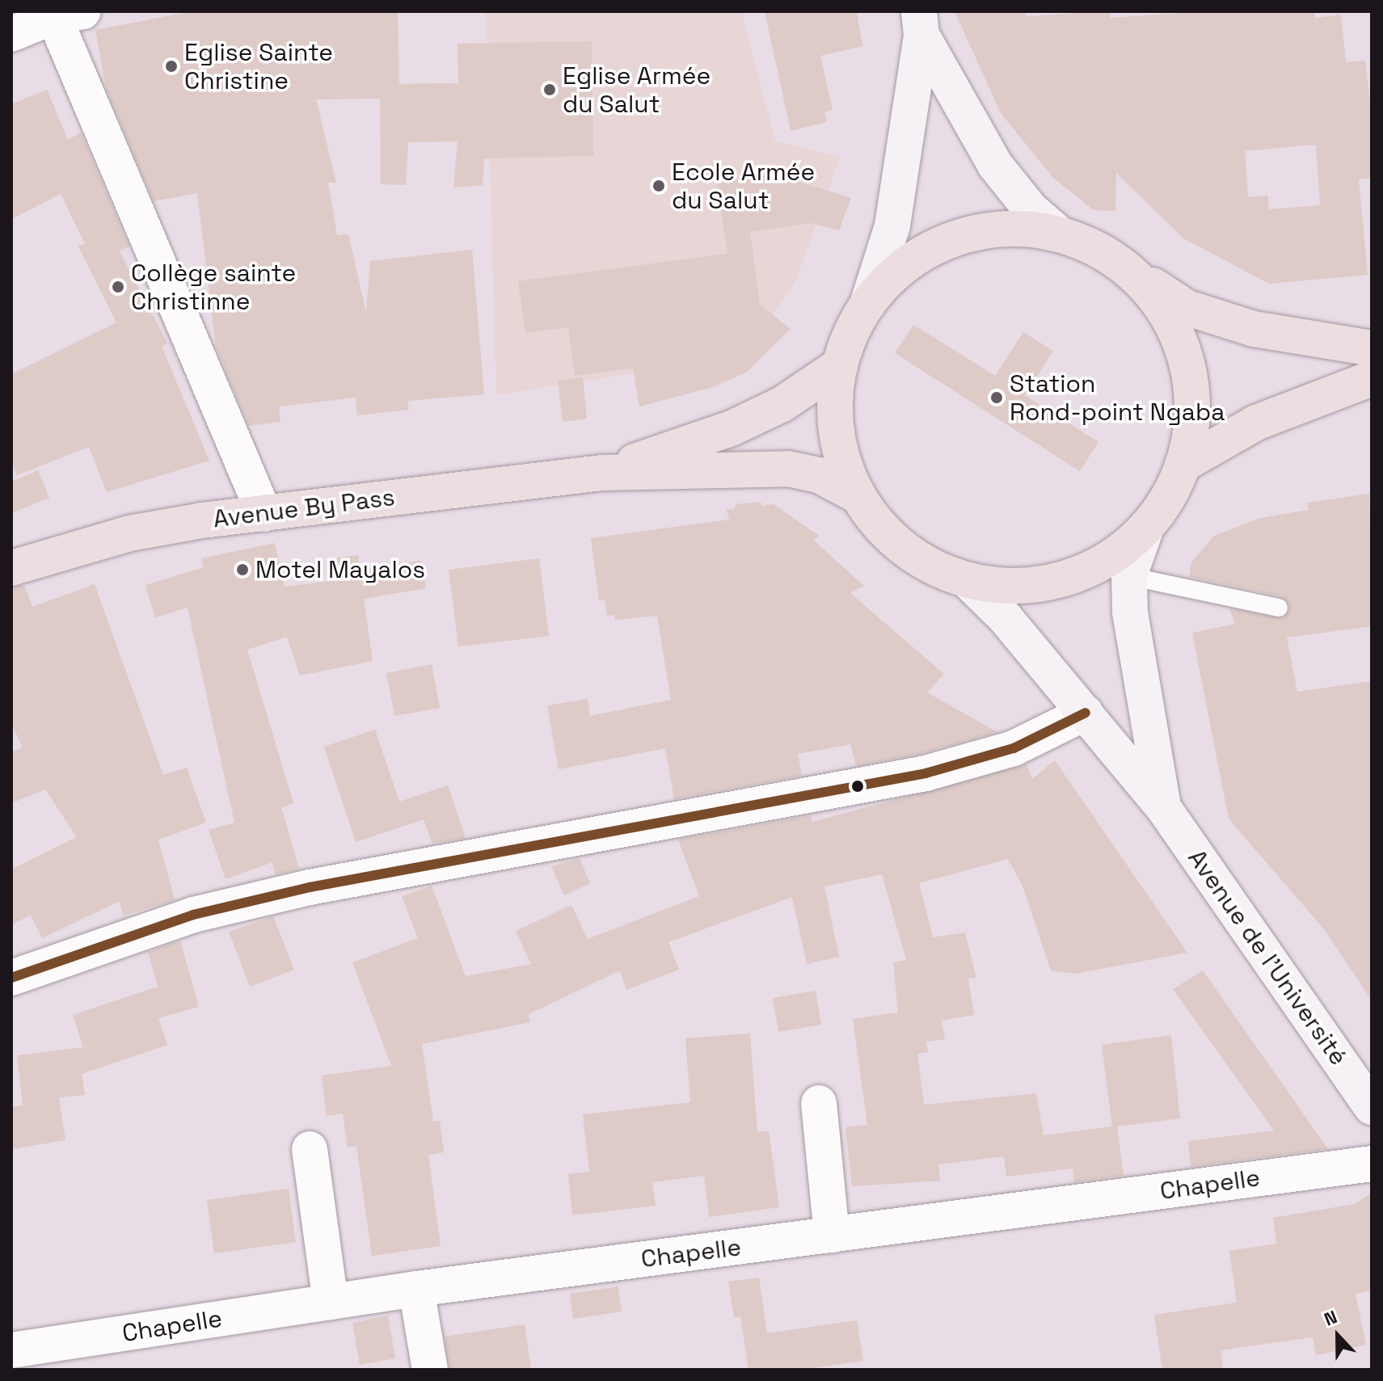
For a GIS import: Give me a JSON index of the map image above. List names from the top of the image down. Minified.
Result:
{"streets":{"highway":["Avenue By Pass"],"street":["Avenue de l'Université","Chapelle"]},"places":["Eglise Sainte Christine","Eglise Armée du Salut","Ecole Armée du Salut","Collège sainte Christinne","Station Rond-point Ngaba","Motel Mayalos"],"north":"top"}
